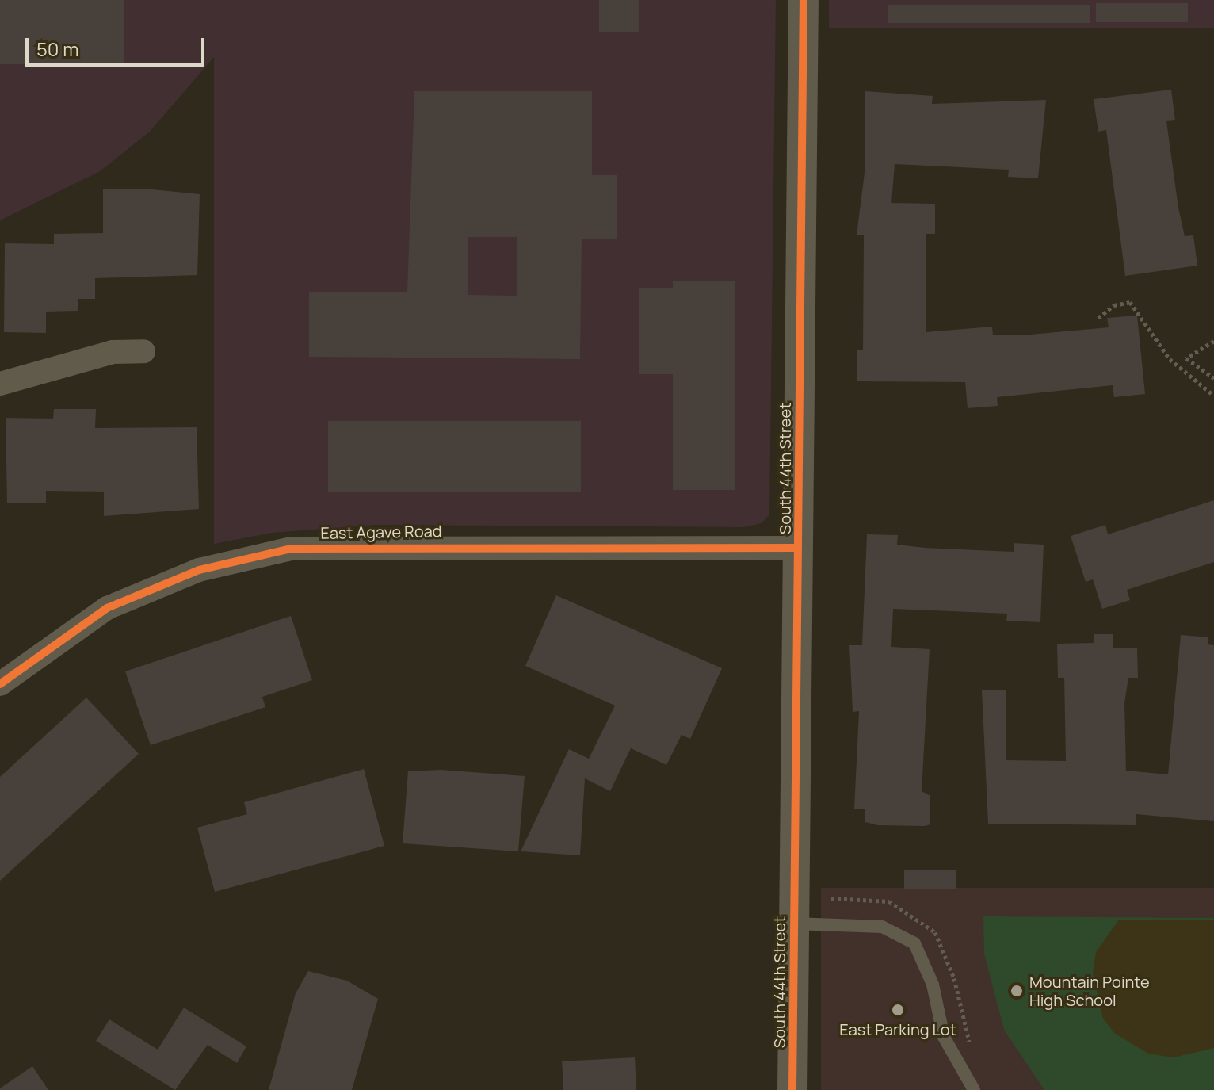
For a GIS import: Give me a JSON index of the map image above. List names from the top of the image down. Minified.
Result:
{"streets":{"street":["South 44th Street","East Agave Road"]},"crossings":[["South 44th Street","East Agave Road"]],"places":["Mountain Pointe High School","East Parking Lot"],"scale_bar":"50 m"}
